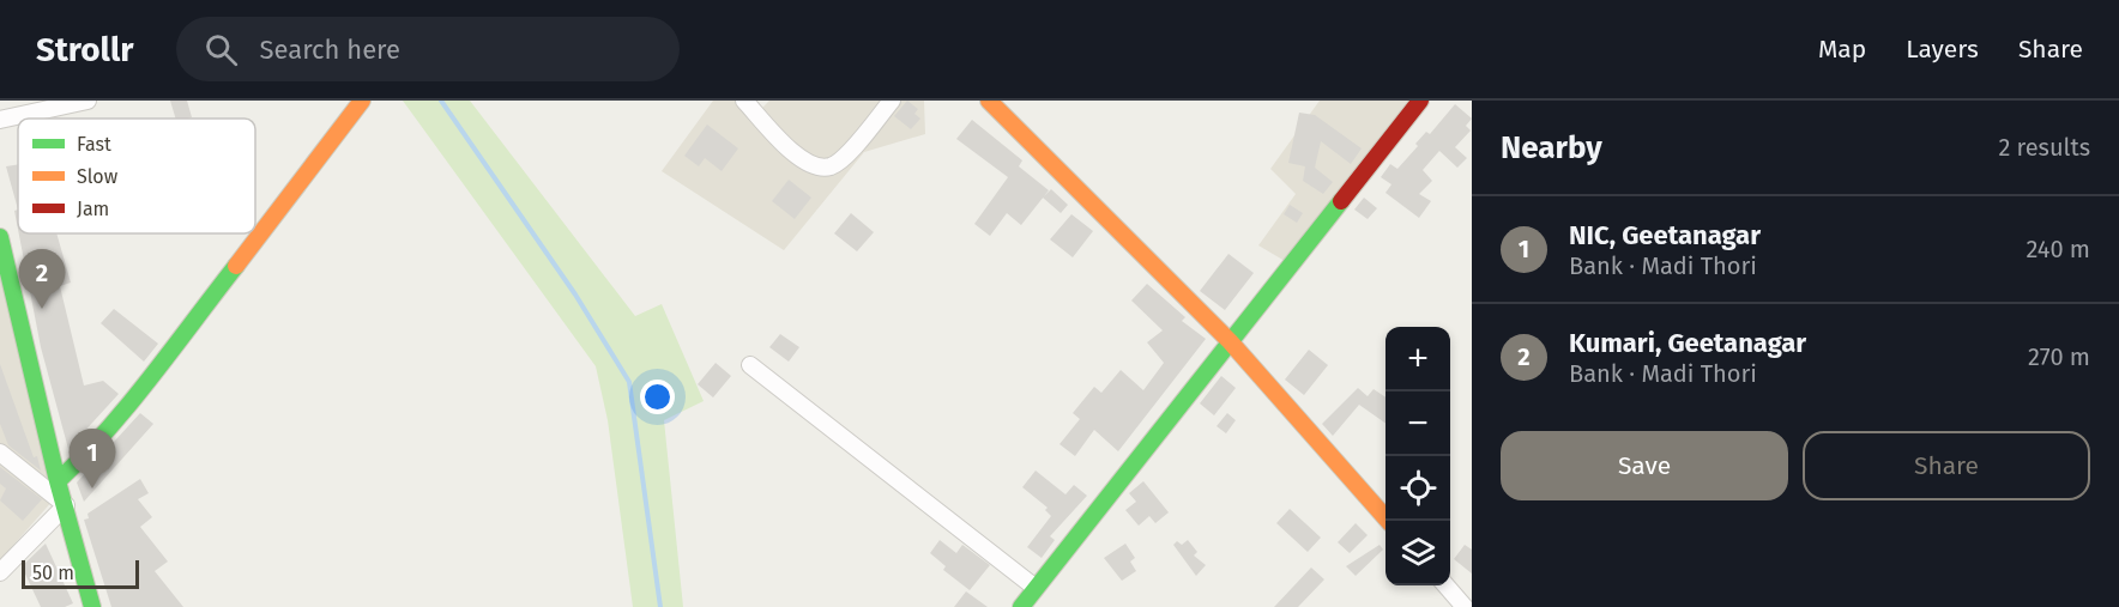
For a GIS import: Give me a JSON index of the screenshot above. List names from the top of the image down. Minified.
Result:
{"legend":["Fast","Slow","Jam"],"scale_bar":"50 m","page":{"header":"Strollr","search":"Search here","nav":["Map","Layers","Share"],"heading":["Nearby","2 results"],"list":[{"mark":"1","name":"NIC, Geetanagar","note":"Bank · Madi Thori","value":"240 m"},{"mark":"2","name":"Kumari, Geetanagar","note":"Bank · Madi Thori","value":"270 m"}],"pins":["2","1"],"map_buttons":["+","−"],"buttons":["Save","Share"],"scale":"50 m"}}
